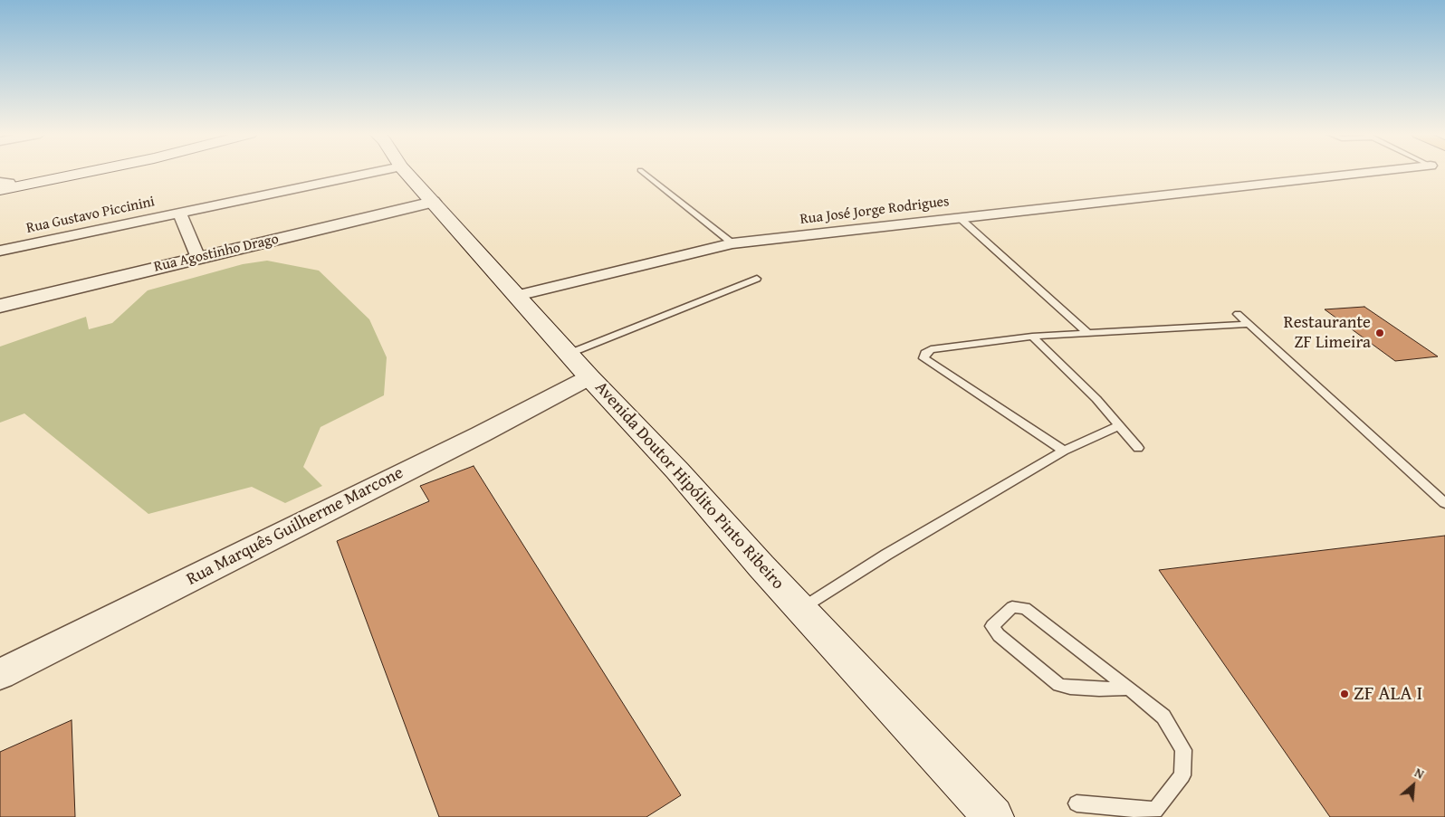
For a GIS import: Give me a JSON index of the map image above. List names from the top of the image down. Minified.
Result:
{"streets":{"main road":["Avenida Doutor Hipólito Pinto Ribeiro"],"street":["Rua José Jorge Rodrigues","Rua Gustavo Piccinini","Rua Agostinho Drago","Rua Marquês Guilherme Marcone"]},"crossings":[["Rua José Jorge Rodrigues","Avenida Doutor Hipólito Pinto Ribeiro"],["Rua Agostinho Drago","Avenida Doutor Hipólito Pinto Ribeiro"],["Avenida Doutor Hipólito Pinto Ribeiro","Rua Marquês Guilherme Marcone"]],"places":["Restaurante ZF Limeira","ZF ALA I"],"north":"top right"}
